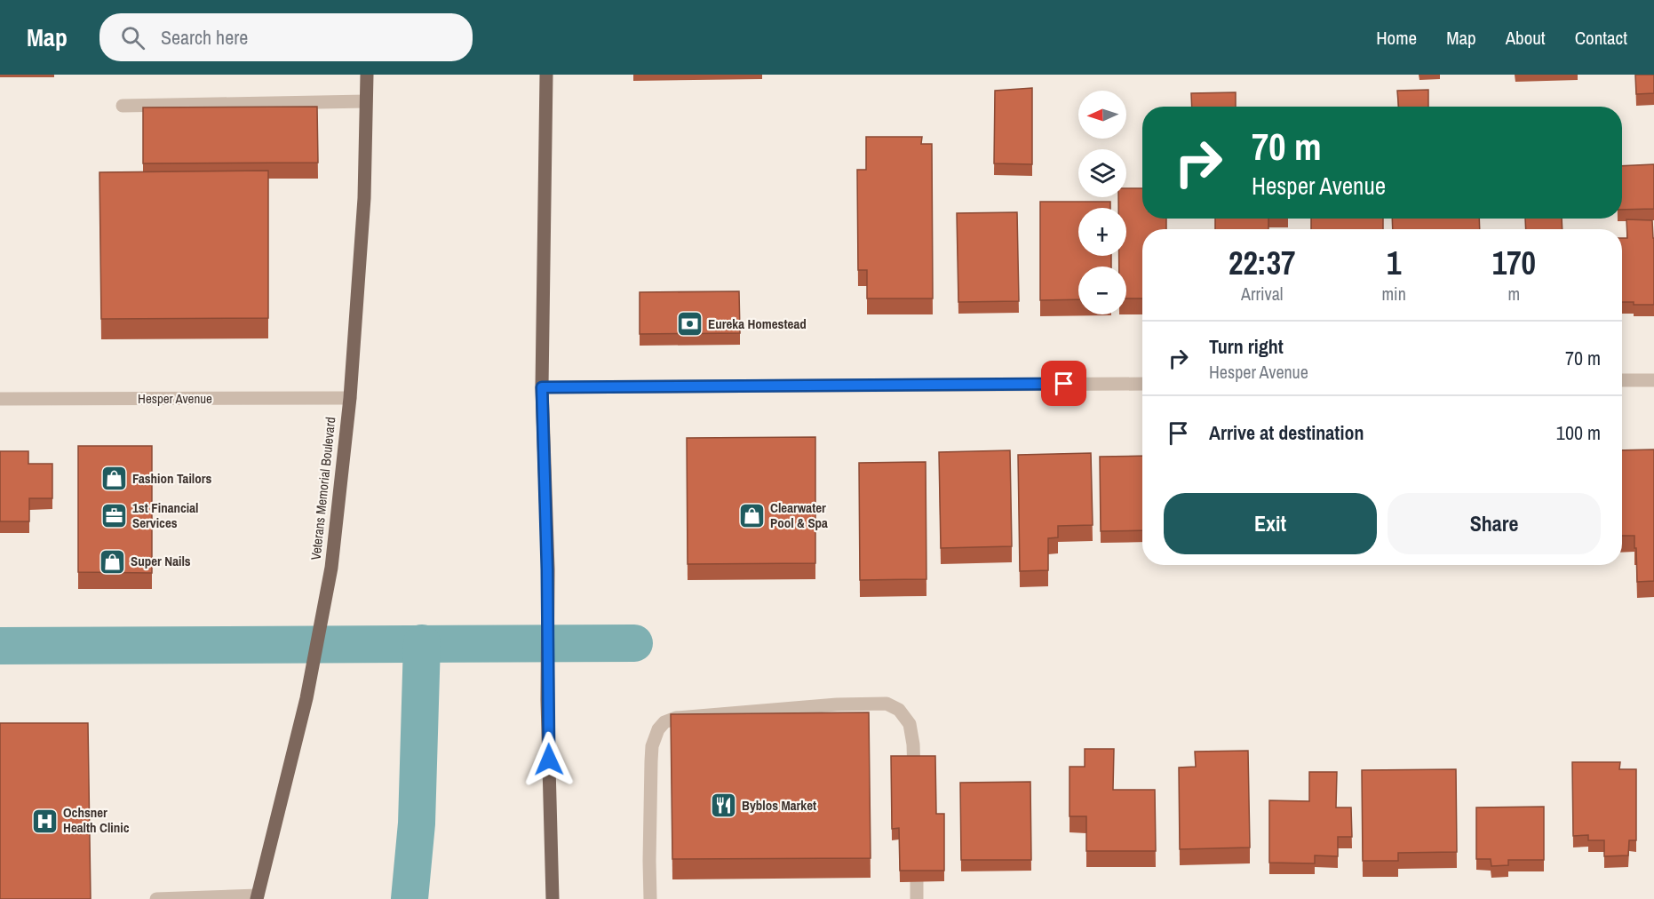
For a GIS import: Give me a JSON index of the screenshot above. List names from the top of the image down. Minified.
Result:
{"streets":{"main road":["Veterans Memorial Boulevard"],"street":["Hesper Avenue"]},"crossings":[["Hesper Avenue","Veterans Memorial Boulevard"]],"places":{"bank":["Eureka Homestead"],"shop":["Fashion Tailors","Clearwater Pool & Spa","Super Nails"],"office":["1st Financial Services"],"restaurant":["Byblos Market"],"hospital":["Ochsner Health Clinic"]},"north":"left","page":{"header":"Map","search":"Search here","nav":["Home","Map","About","Contact"],"map_buttons":["+","−"],"turn":["70 m","Hesper Avenue"],"eta":["22:37","Arrival","1","min","170","m"],"list":[{"name":"Turn right","note":"Hesper Avenue","value":"70 m"},{"name":"Arrive at destination","value":"100 m"}],"buttons":["Exit","Share"]}}
